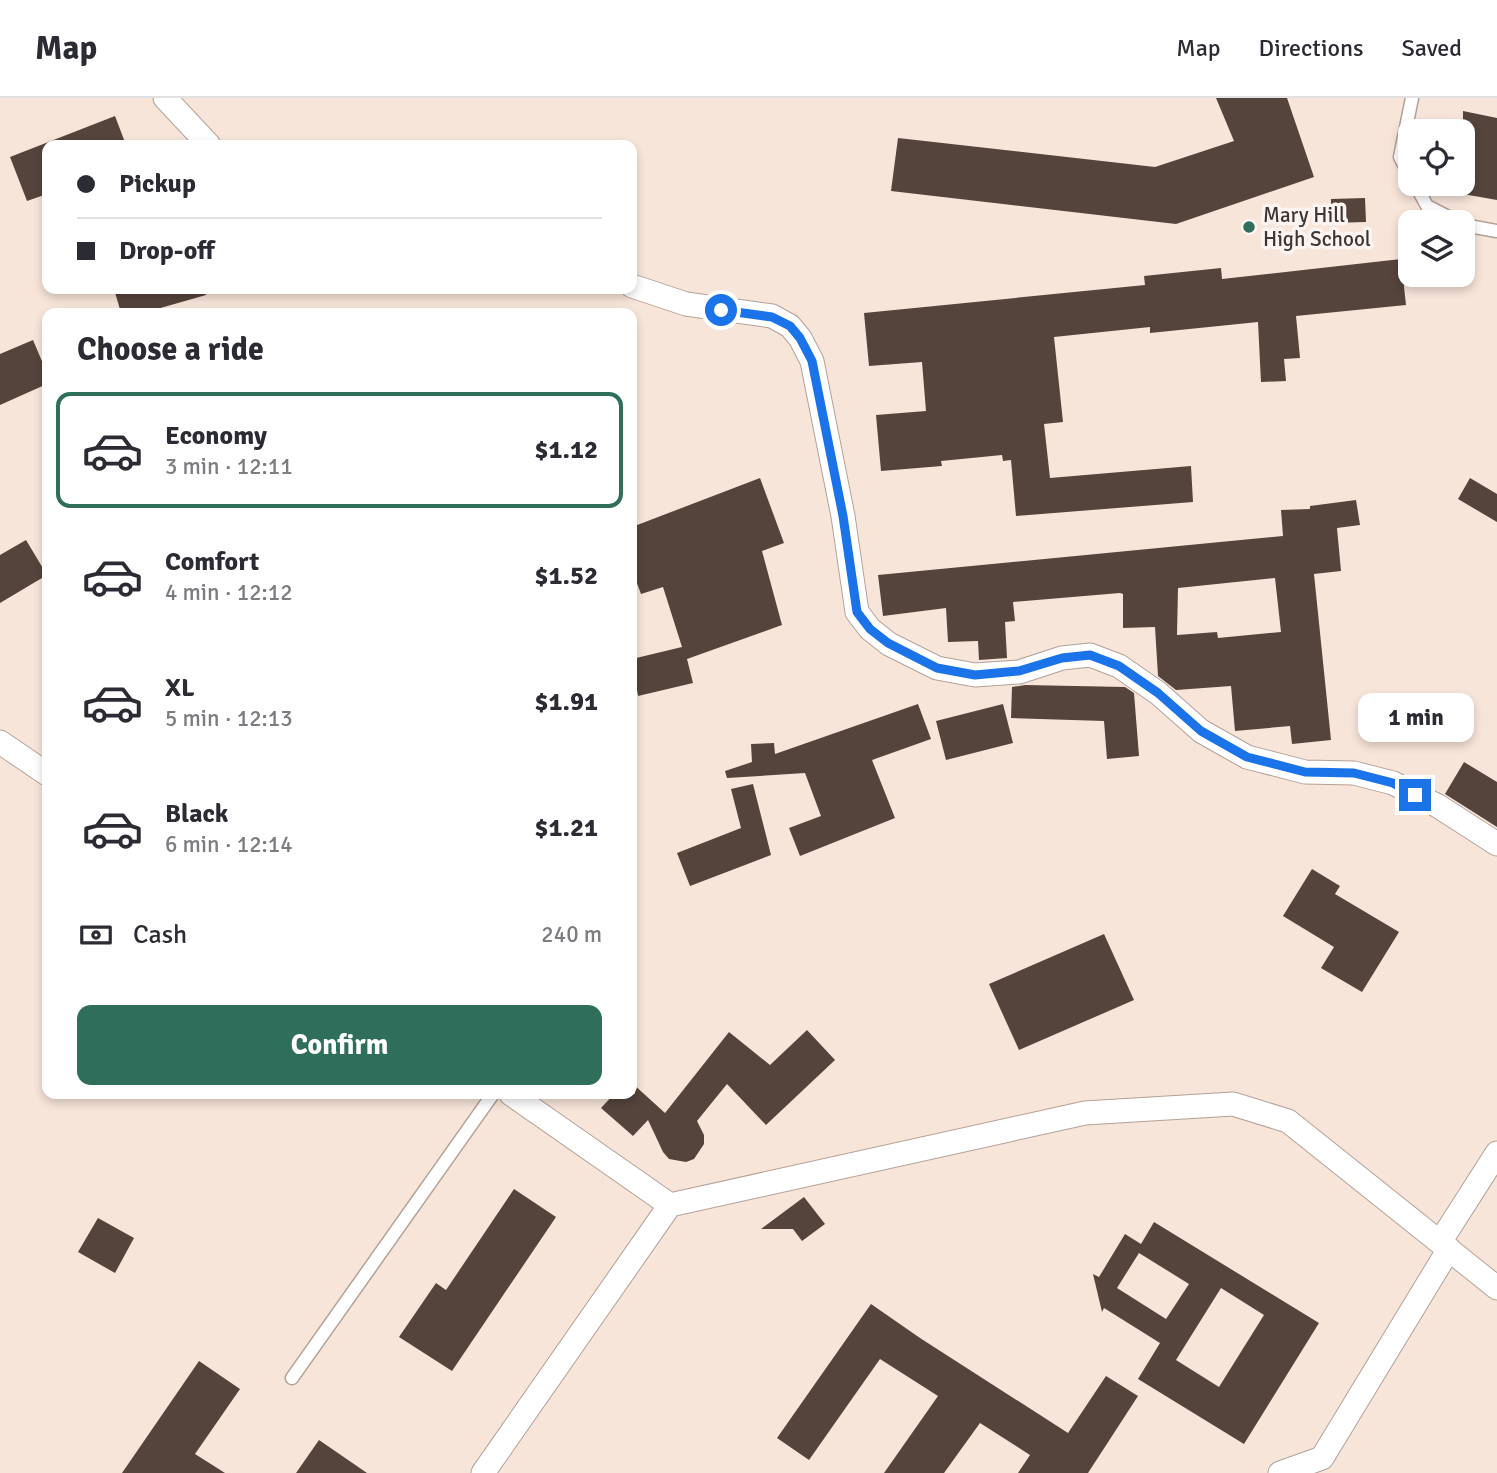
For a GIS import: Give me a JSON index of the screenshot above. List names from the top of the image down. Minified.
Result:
{"places":["Mary Hill High School"],"page":{"header":"Map","nav":["Map","Directions","Saved"],"banner":["Pickup","Drop-off"],"heading":"Choose a ride","list":[{"name":"Economy","note":"3 min · 12:11","value":"$1.12"},{"name":"Comfort","note":"4 min · 12:12","value":"$1.52"},{"name":"XL","note":"5 min · 12:13","value":"$1.91"},{"name":"Black","note":"6 min · 12:14","value":"$1.21"}],"bubble":"1 min","pay":["Cash","240 m"],"buttons":"Confirm"}}
